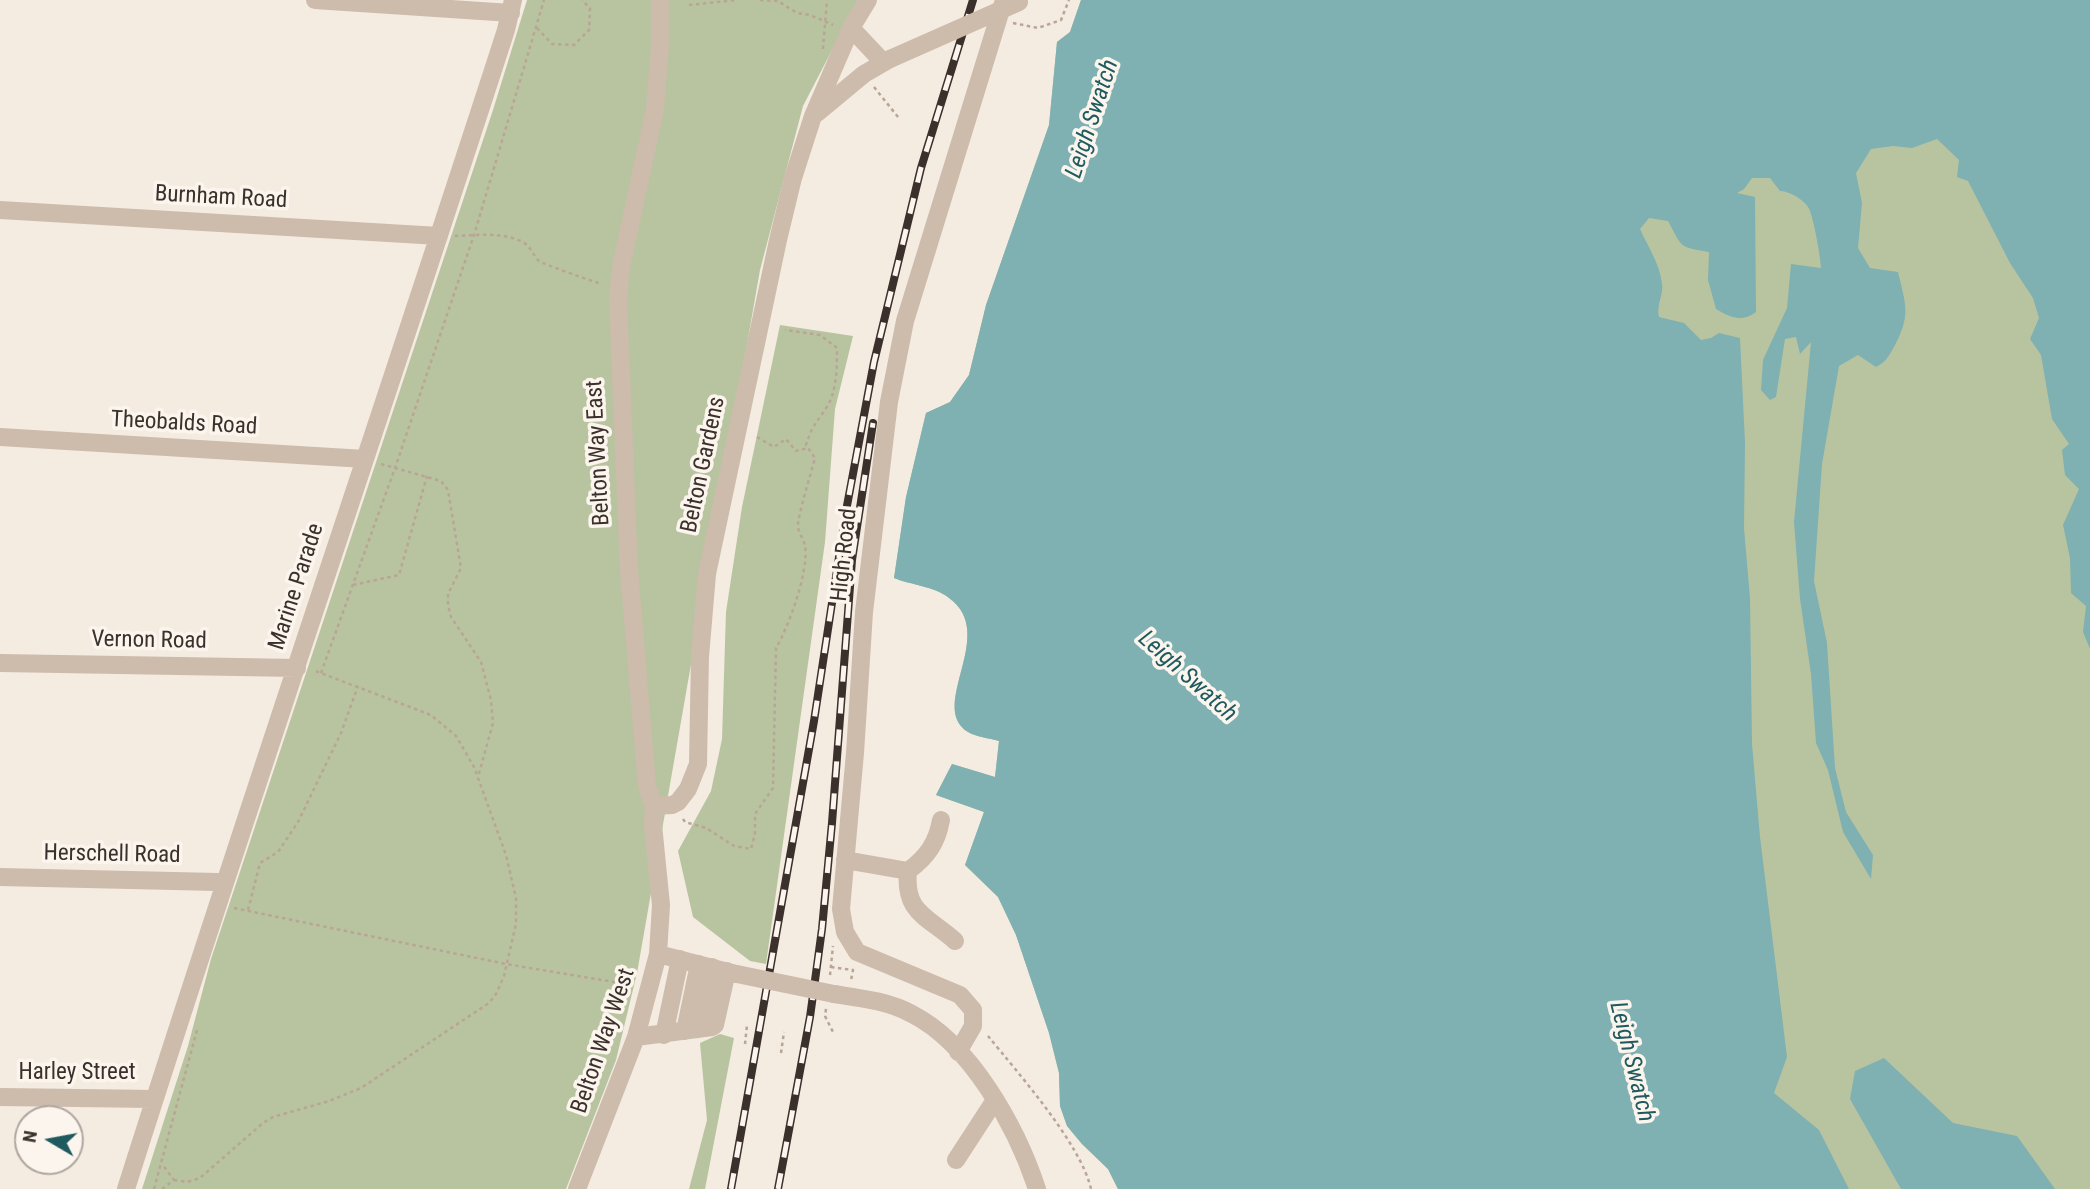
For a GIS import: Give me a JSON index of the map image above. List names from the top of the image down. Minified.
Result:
{"streets":{"street":["Burnham Road","Theobalds Road","Belton Way East","Belton Gardens","High Road","Marine Parade","Vernon Road","Herschell Road","Belton Way West","Harley Street"]},"crossings":[["Burnham Road","Marine Parade"],["Theobalds Road","Marine Parade"],["Belton Way East","Belton Gardens"],["Belton Way East","Belton Way West"],["Marine Parade","Vernon Road"],["Marine Parade","Herschell Road"],["Marine Parade","Harley Street"]],"water":["Leigh Swatch"],"north":"left"}
